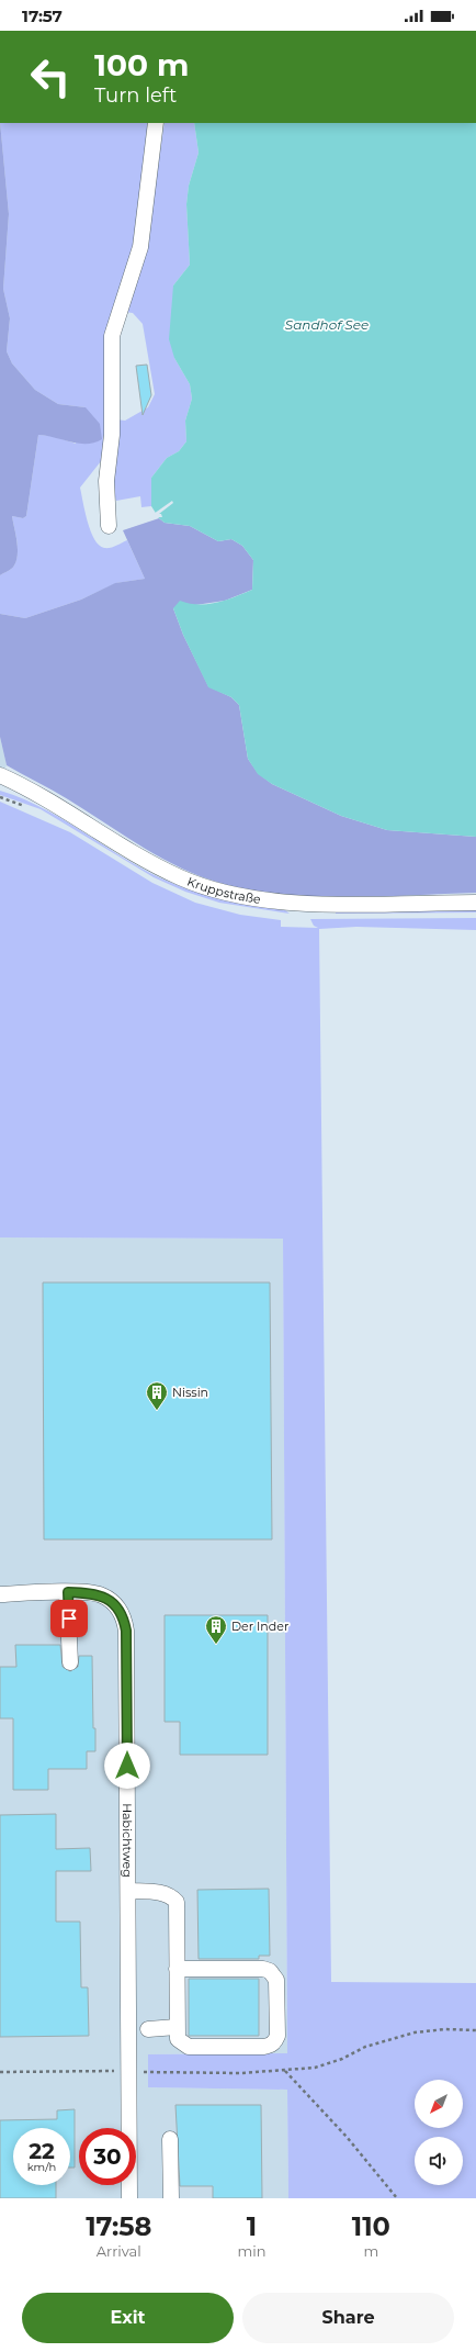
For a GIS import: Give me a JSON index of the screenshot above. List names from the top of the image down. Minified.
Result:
{"streets":{"street":["Kruppstraße","Habichtweg"]},"water":["Sandhof See"],"places":{"building":["Nissin","Der Inder"]},"north":"bottom left","page":{"status":"17:57","turn":["100 m","Turn left"],"speed":"22 km/h","limit":"30","eta":["17:58","Arrival","1","min","110","m"],"buttons":["Exit","Share"]}}
